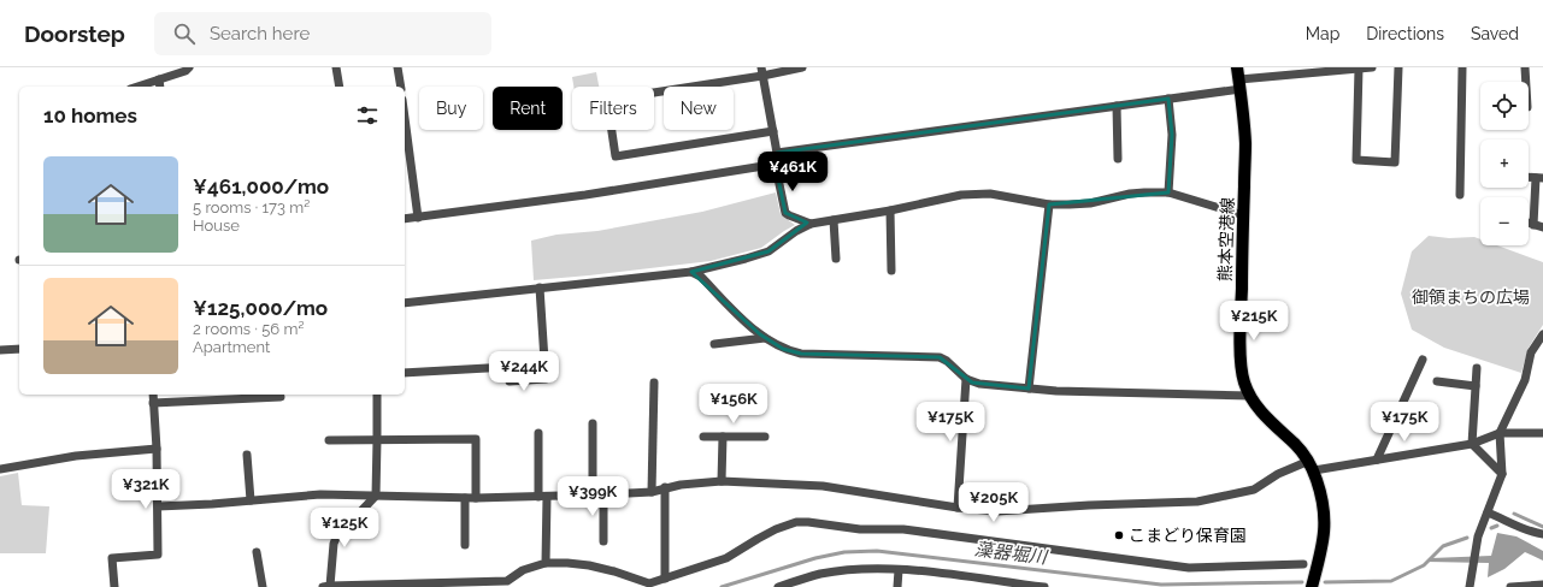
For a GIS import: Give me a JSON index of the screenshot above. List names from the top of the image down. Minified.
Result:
{"streets":{"main road":["熊本空港線"]},"water":["藻器堀川"],"parks":["御領まちの広場"],"places":["こまどり保育園"],"page":{"header":"Doorstep","search":"Search here","nav":["Map","Directions","Saved"],"map_buttons":["+","−"],"chip":["Buy","Rent","Filters","New"],"heading":"10 homes","list":[{"name":"¥461,000/mo","note":"5 rooms · 173 m² · House"},{"name":"¥125,000/mo","note":"2 rooms · 56 m² · Apartment"}],"price":["¥461K","¥215K","¥244K","¥156K","¥175K","¥175K","¥321K","¥399K","¥205K","¥125K"]}}
